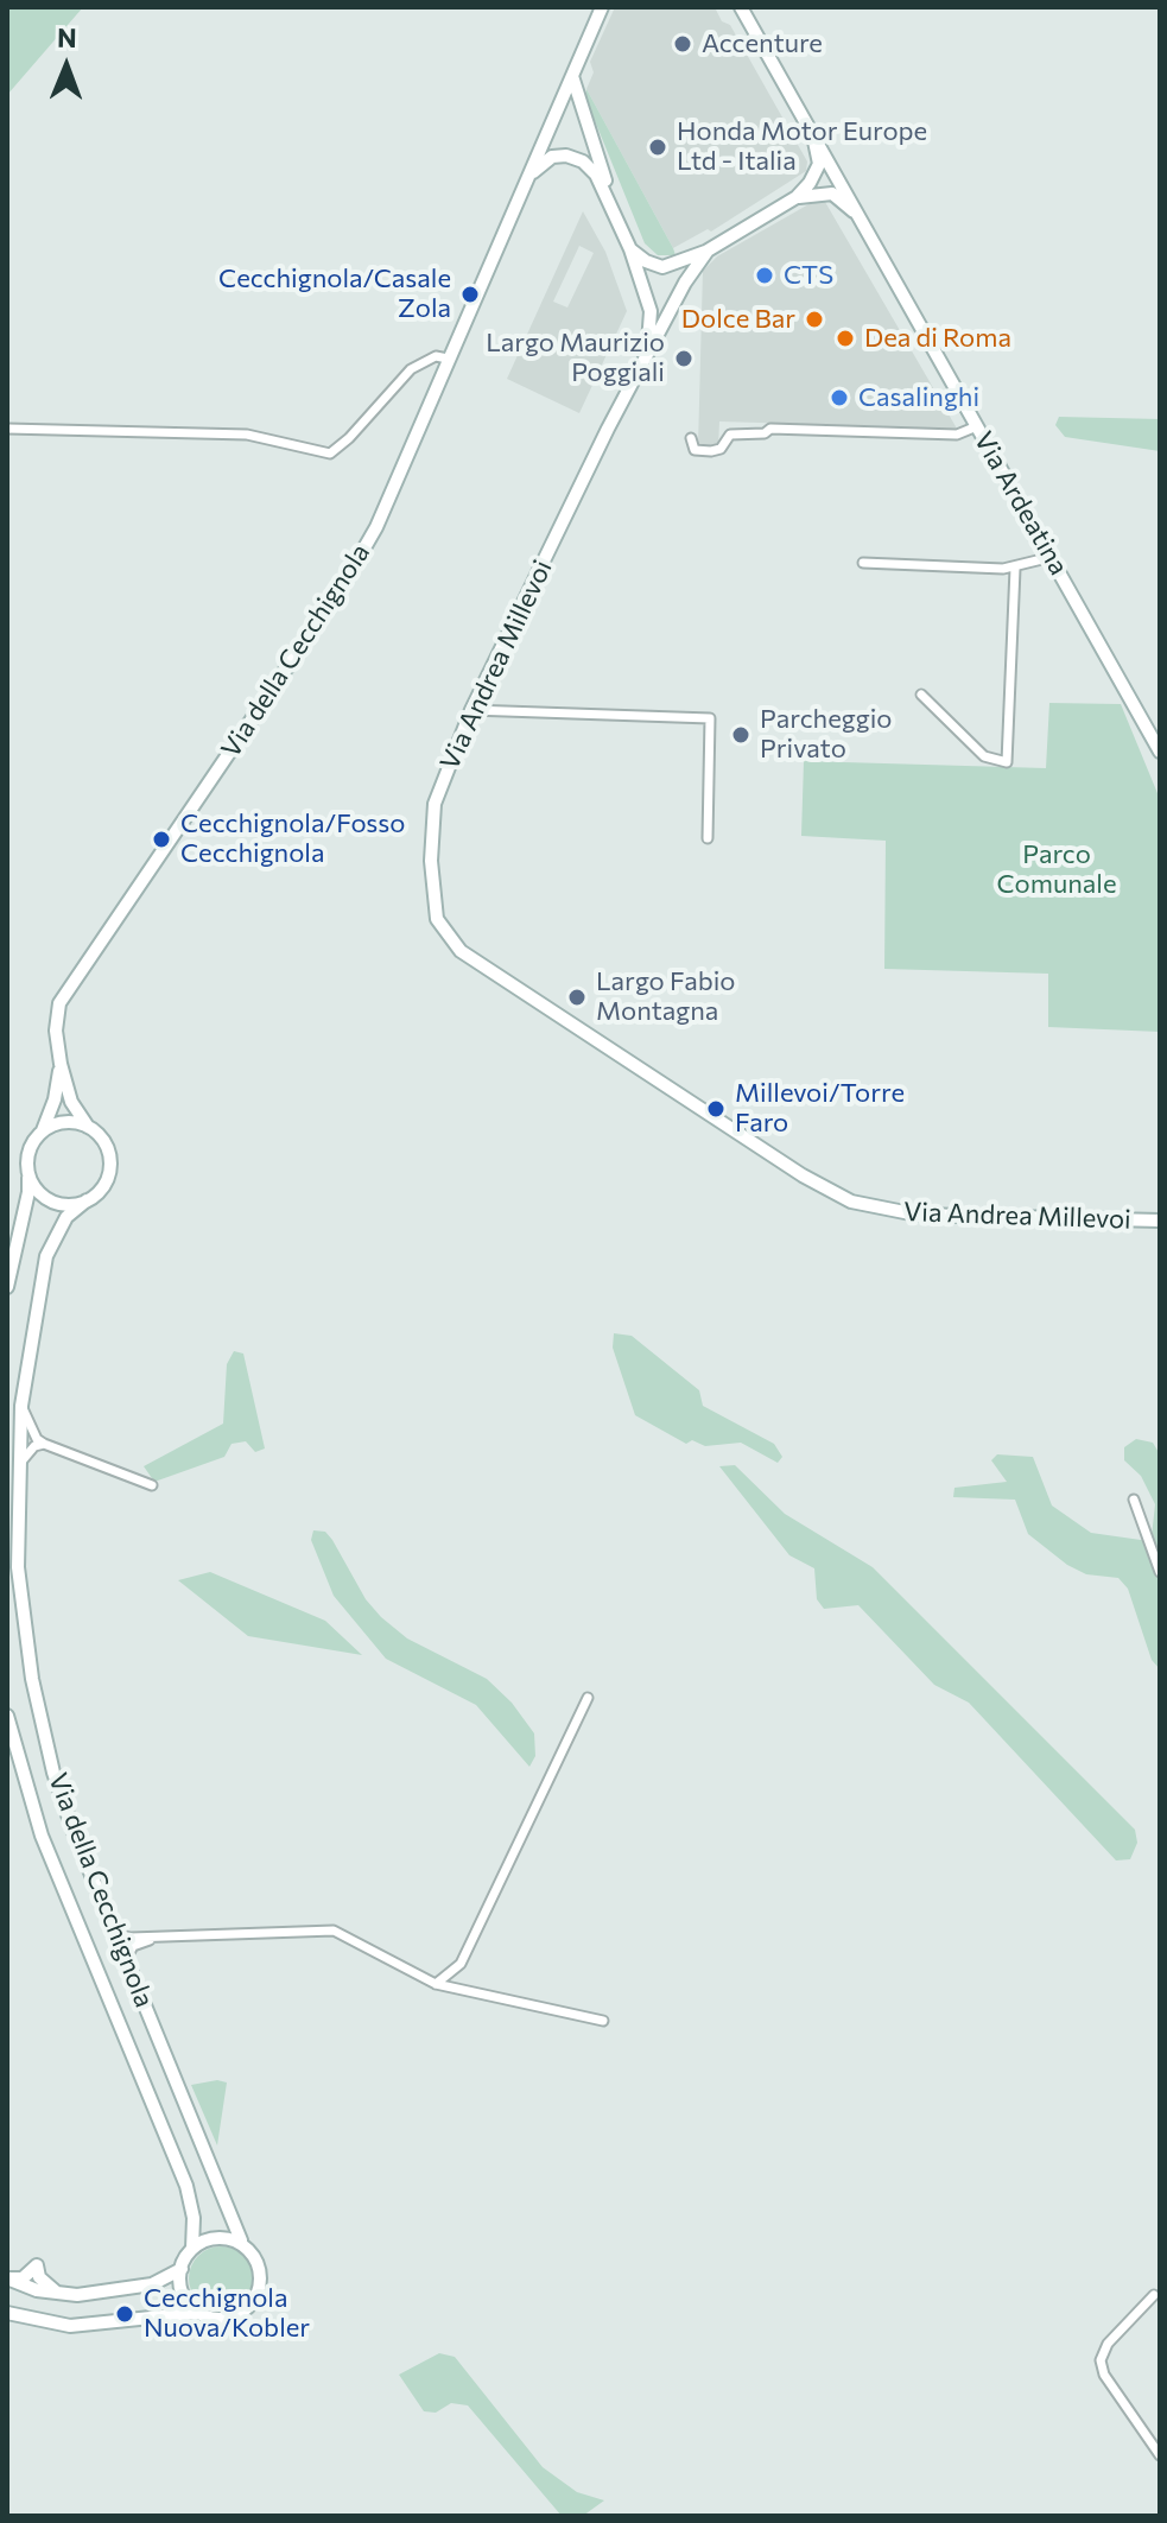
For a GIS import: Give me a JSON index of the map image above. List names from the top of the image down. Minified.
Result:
{"streets":{"street":["Via Ardeatina","Via della Cecchignola","Via Andrea Millevoi"]},"parks":["Parco Comunale"],"places":["Accenture","Honda Motor Europe Ltd - Italia","CTS","Cecchignola/Casale Zola","Dolce Bar","Dea di Roma","Largo Maurizio Poggiali","Casalinghi","Parcheggio Privato","Cecchignola/Fosso Cecchignola","Largo Fabio Montagna","Millevoi/Torre Faro","Cecchignola Nuova/Kobler"],"north":"top"}
